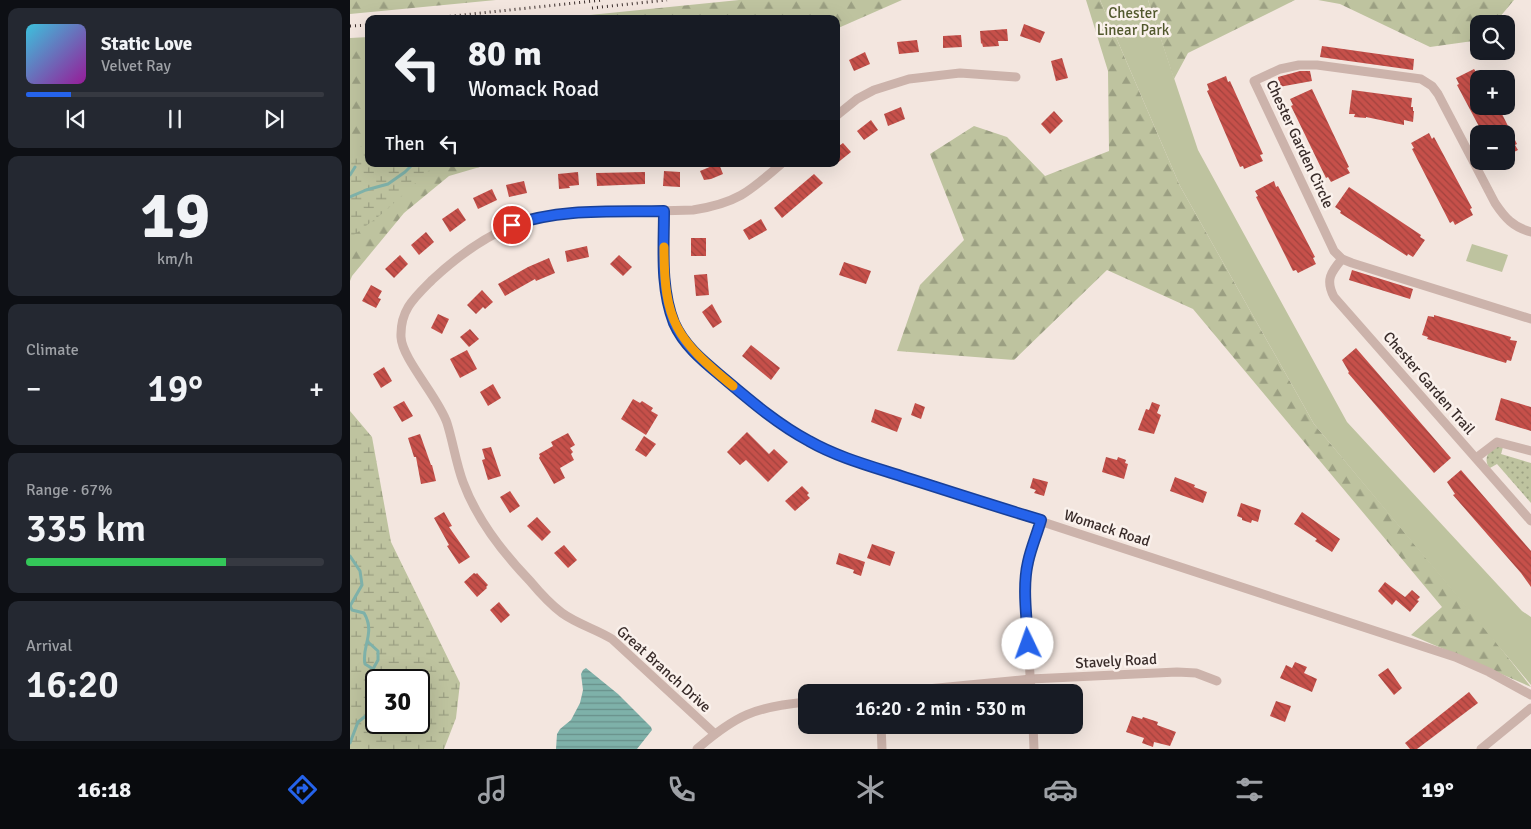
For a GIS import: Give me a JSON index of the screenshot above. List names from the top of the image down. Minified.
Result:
{"streets":{"street":["Chester Garden Circle","Chester Garden Trail","Womack Road","Stavely Road","Great Branch Drive"]},"crossings":[["Chester Garden Circle","Chester Garden Trail"],["Womack Road","Great Branch Drive"]],"parks":["Chester Linear Park"],"page":{"map_buttons":["+","−"],"turn":["80 m","Womack Road"],"song":["Static Love","Velvet Ray"],"then":"Then","tile":[["19","km/h"],"Climate",["Range · 67%","335 km"],["Arrival","16:20"]],"heat":["−","19°","+"],"limit":"30","trip":"16:20 · 2 min · 530 m","tabs":["16:18","19°"]}}
